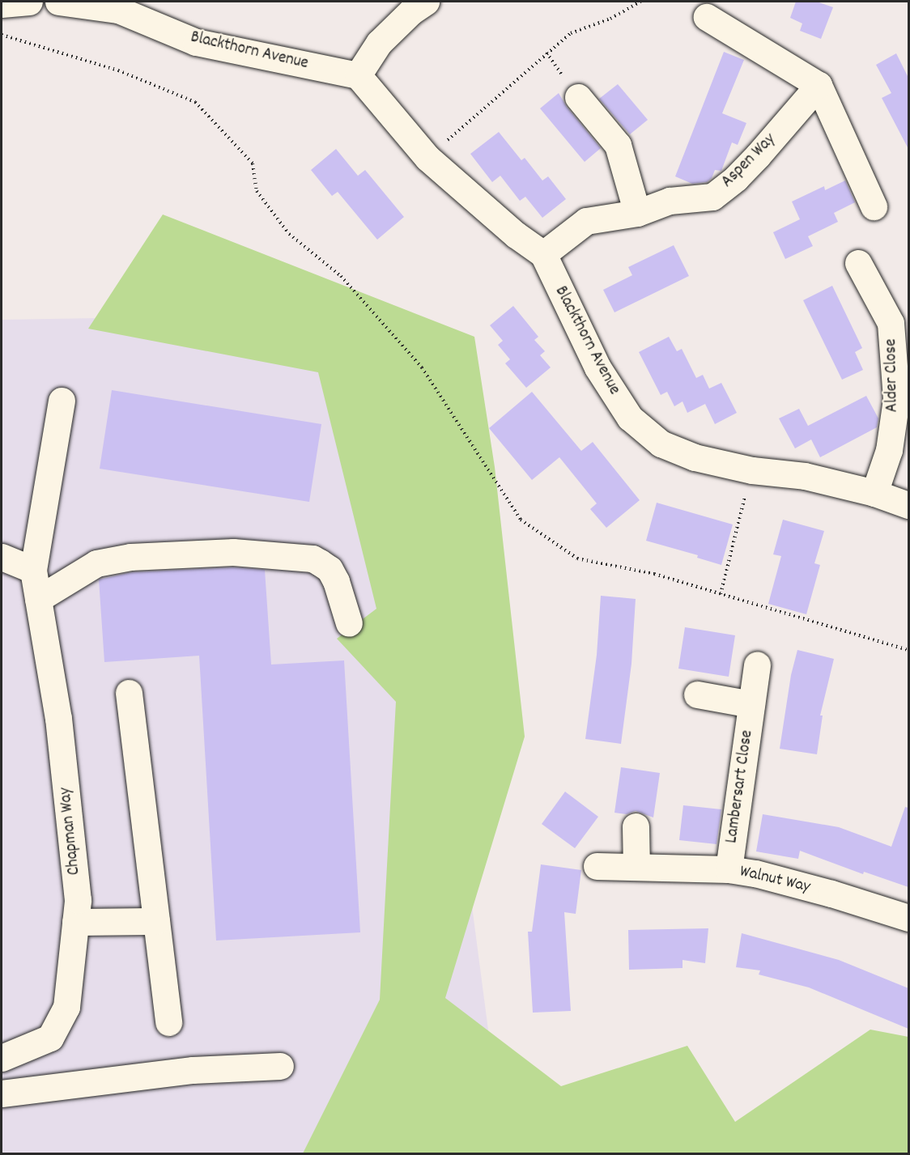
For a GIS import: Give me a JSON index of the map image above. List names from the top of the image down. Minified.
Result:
{"streets":{"street":["Blackthorn Avenue","Aspen Way","Alder Close","Lambersart Close","Chapman Way","Walnut Way"]},"crossings":[["Blackthorn Avenue","Aspen Way"],["Blackthorn Avenue","Alder Close"],["Lambersart Close","Walnut Way"]]}
